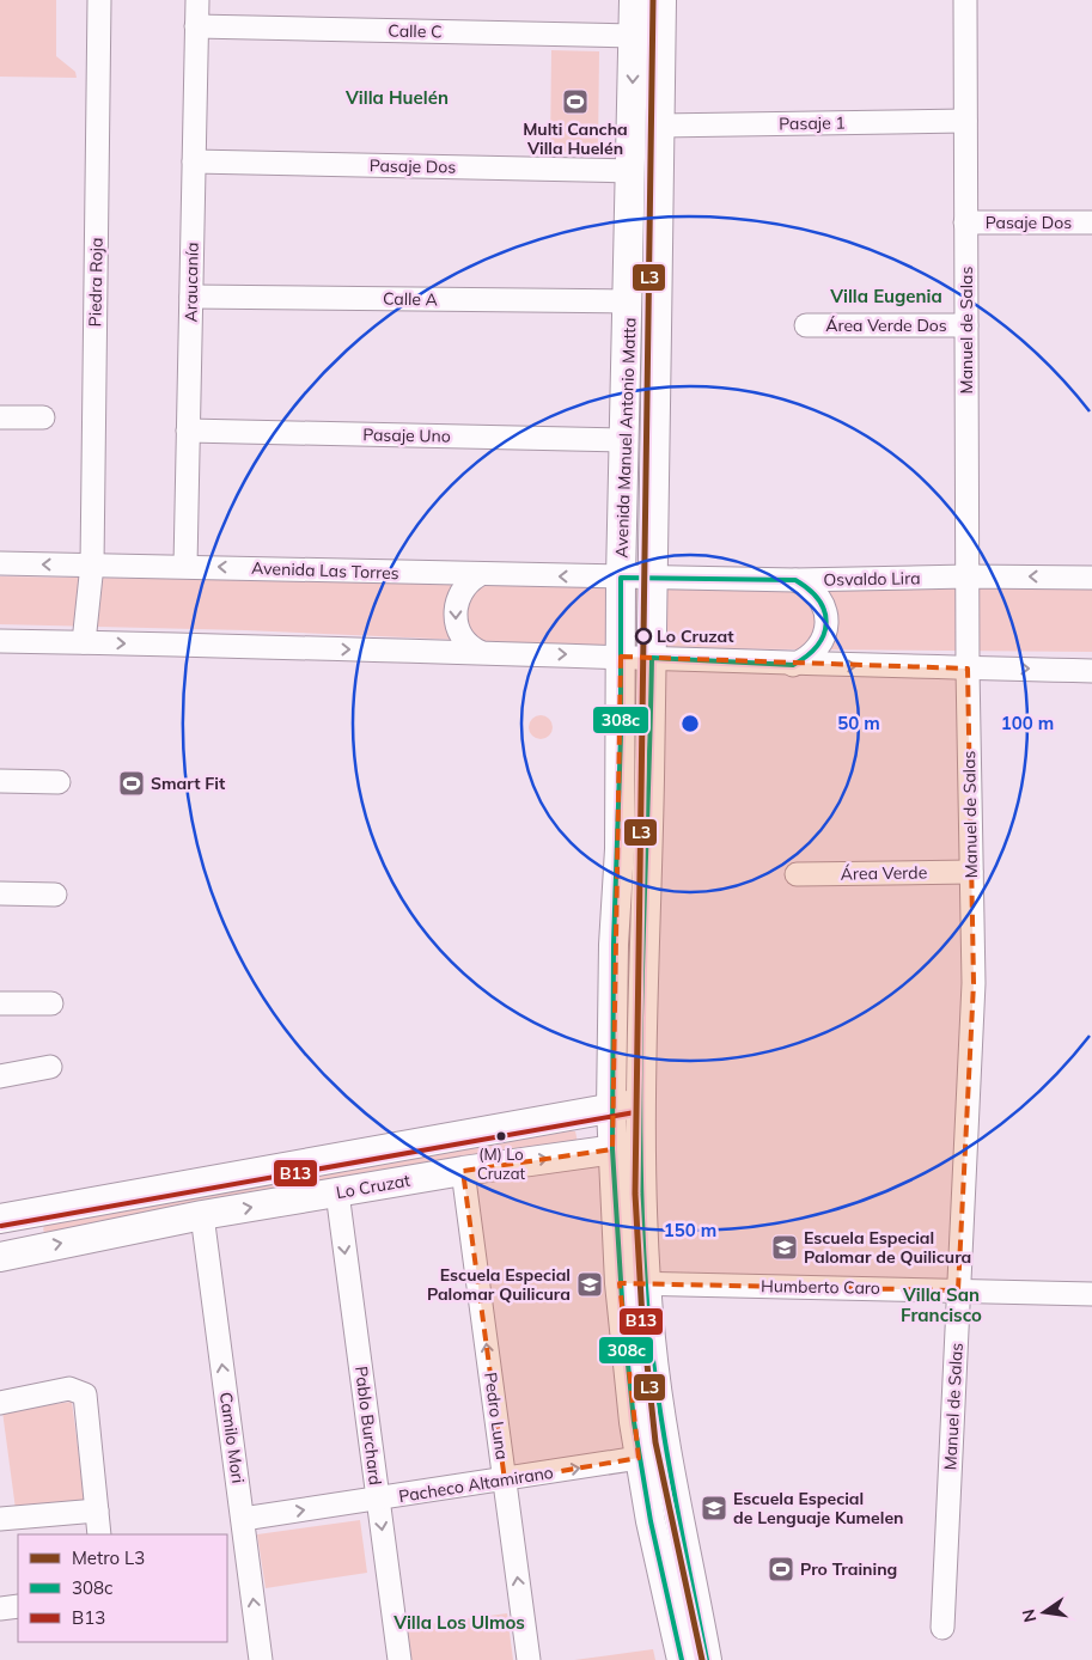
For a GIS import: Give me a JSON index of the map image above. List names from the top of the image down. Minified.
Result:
{"streets":{"main road":["Avenida Manuel Antonio Matta","Lo Cruzat"],"street":["Calle C","Pasaje 1","Pasaje Dos","Piedra Roja","Araucanía","Calle A","Área Verde Dos","Manuel de Salas","Pasaje Uno","Avenida Las Torres","Osvaldo Lira","Área Verde","Humberto Caro","Pedro Luna","Pablo Burchard","Camilo Mori","Pacheco Altamirano"]},"crossings":[["Calle C","Araucanía"],["Calle C","Avenida Manuel Antonio Matta"],["Pasaje 1","Manuel de Salas"],["Pasaje 1","Avenida Manuel Antonio Matta"],["Pasaje Dos","Araucanía"],["Pasaje Dos","Manuel de Salas"],["Pasaje Dos","Avenida Manuel Antonio Matta"],["Piedra Roja","Avenida Las Torres"],["Araucanía","Calle A"],["Araucanía","Pasaje Uno"],["Araucanía","Avenida Las Torres"],["Calle A","Avenida Manuel Antonio Matta"],["Área Verde Dos","Manuel de Salas"],["Manuel de Salas","Osvaldo Lira"],["Manuel de Salas","Área Verde"],["Manuel de Salas","Humberto Caro"],["Pasaje Uno","Avenida Manuel Antonio Matta"],["Avenida Manuel Antonio Matta","Avenida Las Torres"],["Avenida Manuel Antonio Matta","Osvaldo Lira"],["Avenida Manuel Antonio Matta","Lo Cruzat"],["Avenida Manuel Antonio Matta","Humberto Caro"],["Avenida Manuel Antonio Matta","Pacheco Altamirano"],["Avenida Las Torres","Osvaldo Lira"],["Lo Cruzat","Pedro Luna"],["Lo Cruzat","Pablo Burchard"],["Lo Cruzat","Camilo Mori"],["Pedro Luna","Pacheco Altamirano"],["Pablo Burchard","Pacheco Altamirano"],["Camilo Mori","Pacheco Altamirano"]],"one_way":["Pedro Luna","Pablo Burchard","Camilo Mori","Pacheco Altamirano"],"districts":["Villa Huelén","Villa Eugenia","Villa San Francisco","Villa Los Ulmos"],"places":{"sports":["Multi Cancha Villa Huelén","Smart Fit","Pro Training"],"other":["Lo Cruzat","(M) Lo Cruzat"],"school or university":["Escuela Especial Palomar de Quilicura","Escuela Especial Palomar Quilicura","Escuela Especial de Lenguaje Kumelen"]},"lines":["metro line L3","transit line 308c","transit line B13"],"legend":["Metro L3","308c","B13"],"north":"left","rings":["50 m","100 m","150 m"]}
